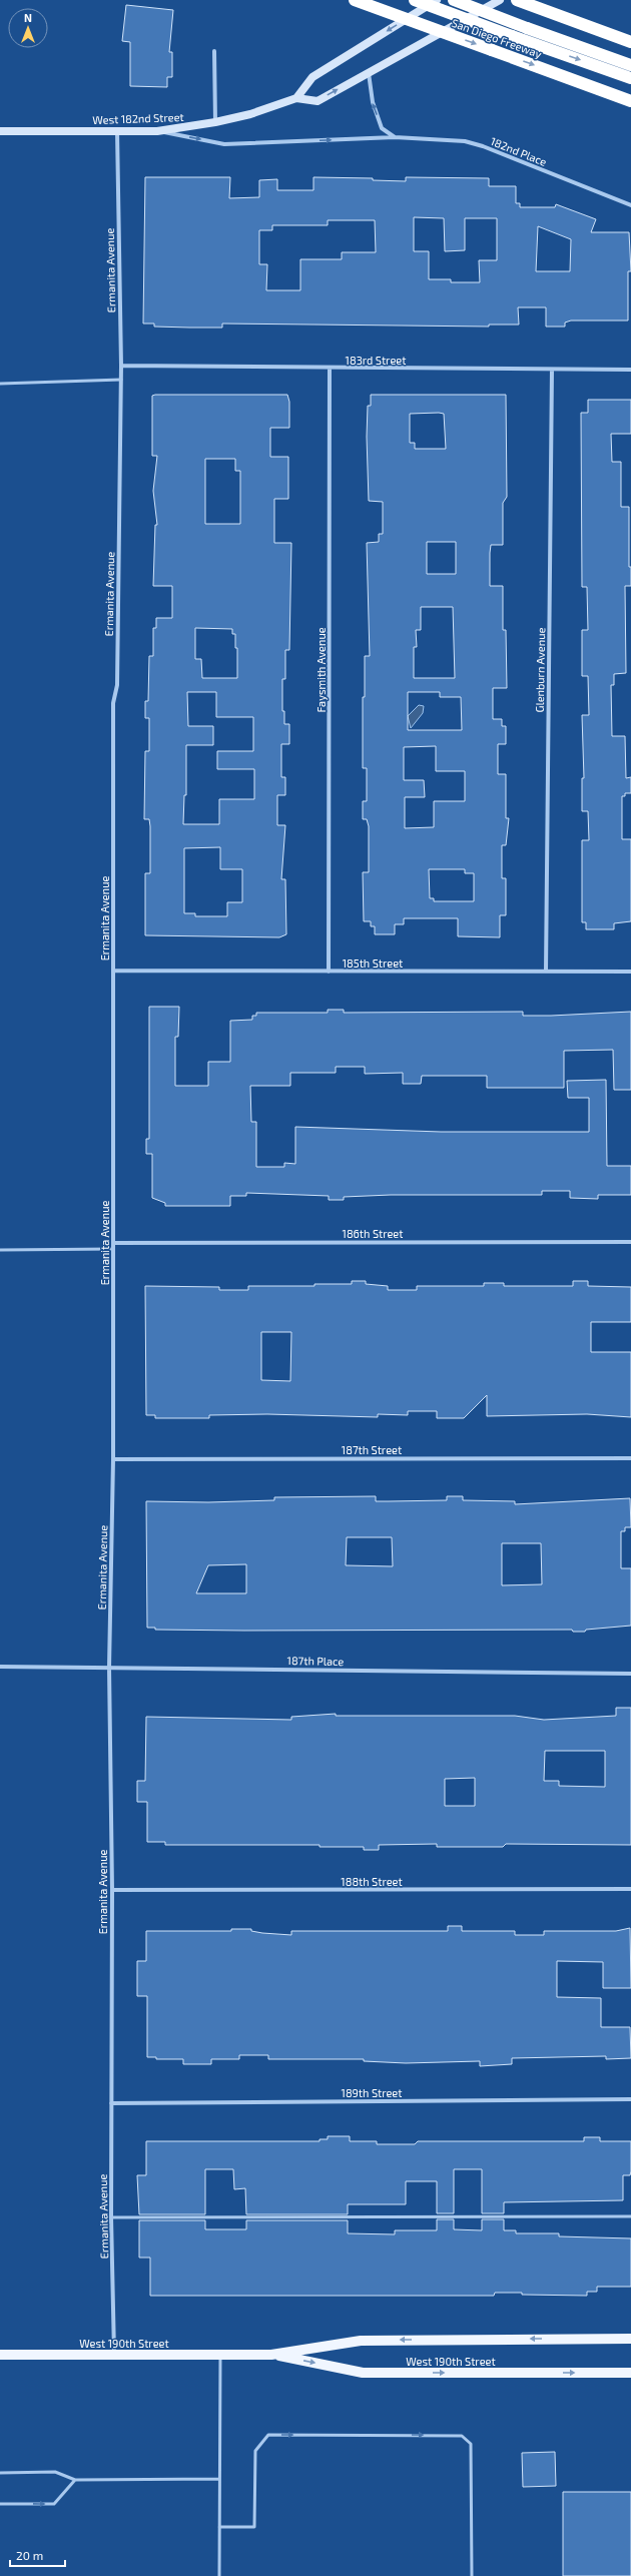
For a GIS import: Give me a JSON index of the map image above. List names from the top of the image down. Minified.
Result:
{"streets":{"highway":["San Diego Freeway"],"main road":["West 182nd Street","West 190th Street"],"street":["182nd Place","Ermanita Avenue","183rd Street","Faysmith Avenue","Glenburn Avenue","185th Street","186th Street","187th Street","187th Place","188th Street","189th Street"]},"crossings":[["West 182nd Street","182nd Place"],["West 182nd Street","Ermanita Avenue"],["Ermanita Avenue","183rd Street"],["Ermanita Avenue","185th Street"],["Ermanita Avenue","186th Street"],["Ermanita Avenue","187th Street"],["Ermanita Avenue","187th Place"],["Ermanita Avenue","188th Street"],["Ermanita Avenue","189th Street"],["Ermanita Avenue","West 190th Street"],["183rd Street","Faysmith Avenue"],["183rd Street","Glenburn Avenue"],["Faysmith Avenue","185th Street"],["Glenburn Avenue","185th Street"]],"one_way":["182nd Place"],"scale_bar":"20 m","north":"top"}
